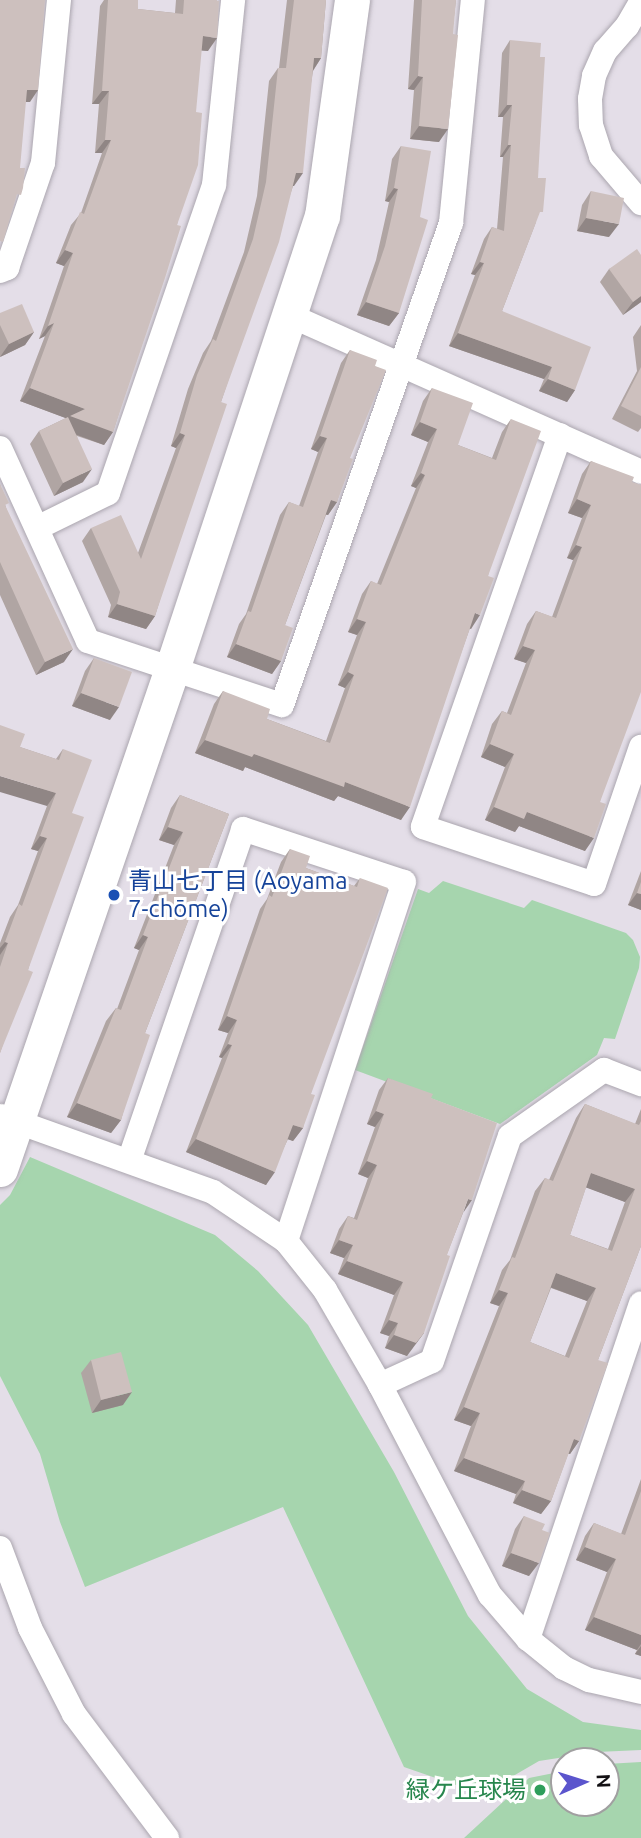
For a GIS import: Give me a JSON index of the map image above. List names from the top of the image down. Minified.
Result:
{"places":["青山七丁目 (Aoyama 7-chōme)","緑ケ丘球場"],"north":"right"}
